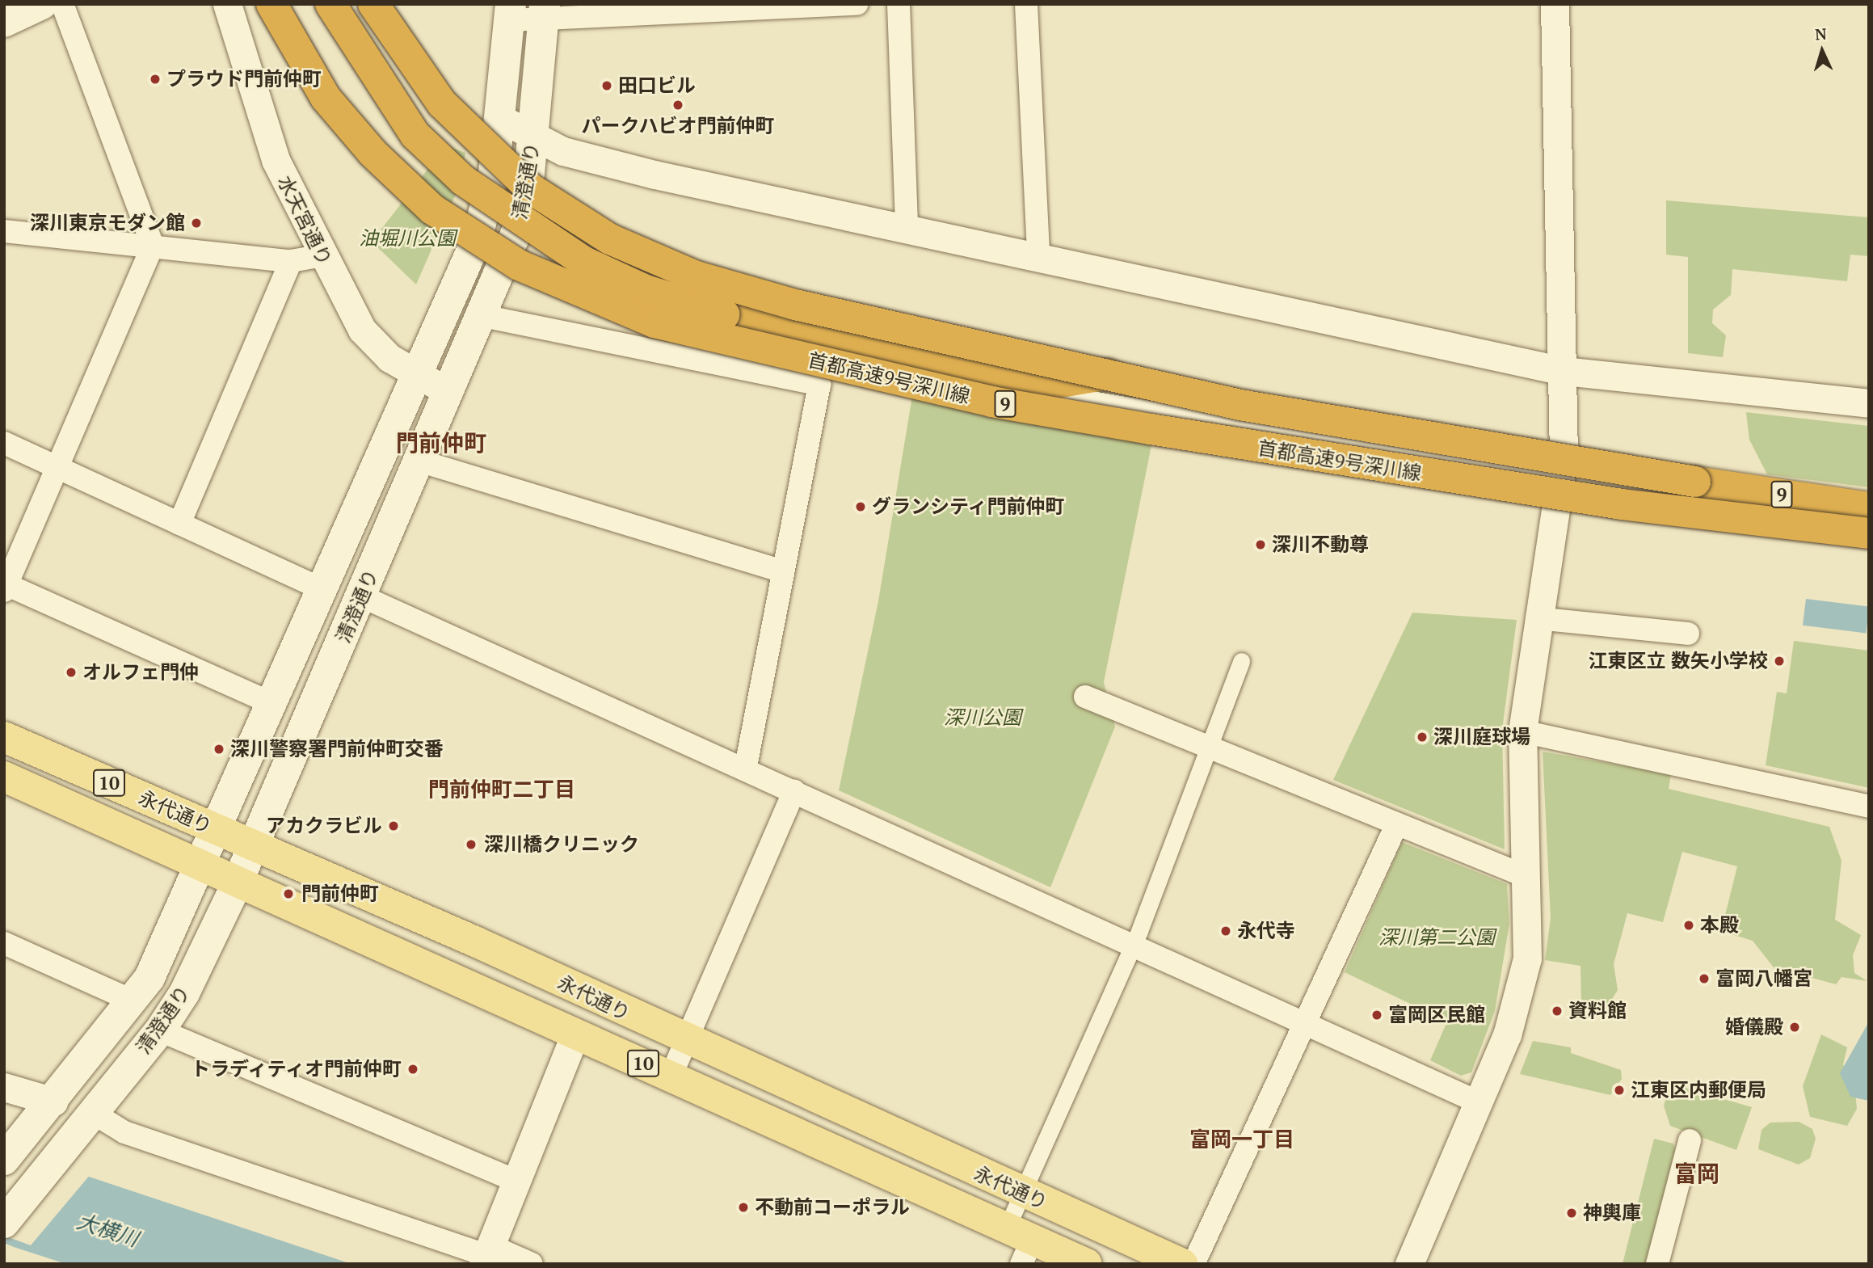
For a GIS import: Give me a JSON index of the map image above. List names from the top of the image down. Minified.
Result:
{"streets":{"highway":["首都高速9号深川線","9"],"main road":["清澄通り","10","永代通り"],"street":["水天宮通り"]},"crossings":[["清澄通り","水天宮通り"],["清澄通り","永代通り"]],"districts":["門前仲町","門前仲町二丁目","富岡一丁目","富岡"],"water":["大横川"],"parks":["油堀川公園","深川公園","深川第二公園"],"places":["プラウド門前仲町","田口ビル","パークハビオ門前仲町","深川東京モダン館","グランシティ門前仲町","深川不動尊","江東区立 数矢小学校","オルフェ門仲","深川庭球場","深川警察署門前仲町交番","アカクラビル","深川橋クリニック","門前仲町","本殿","永代寺","富岡八幡宮","資料館","富岡区民館","婚儀殿","トラディティオ門前仲町","江東区内郵便局","不動前コーポラル","神輿庫"],"north":"top"}
